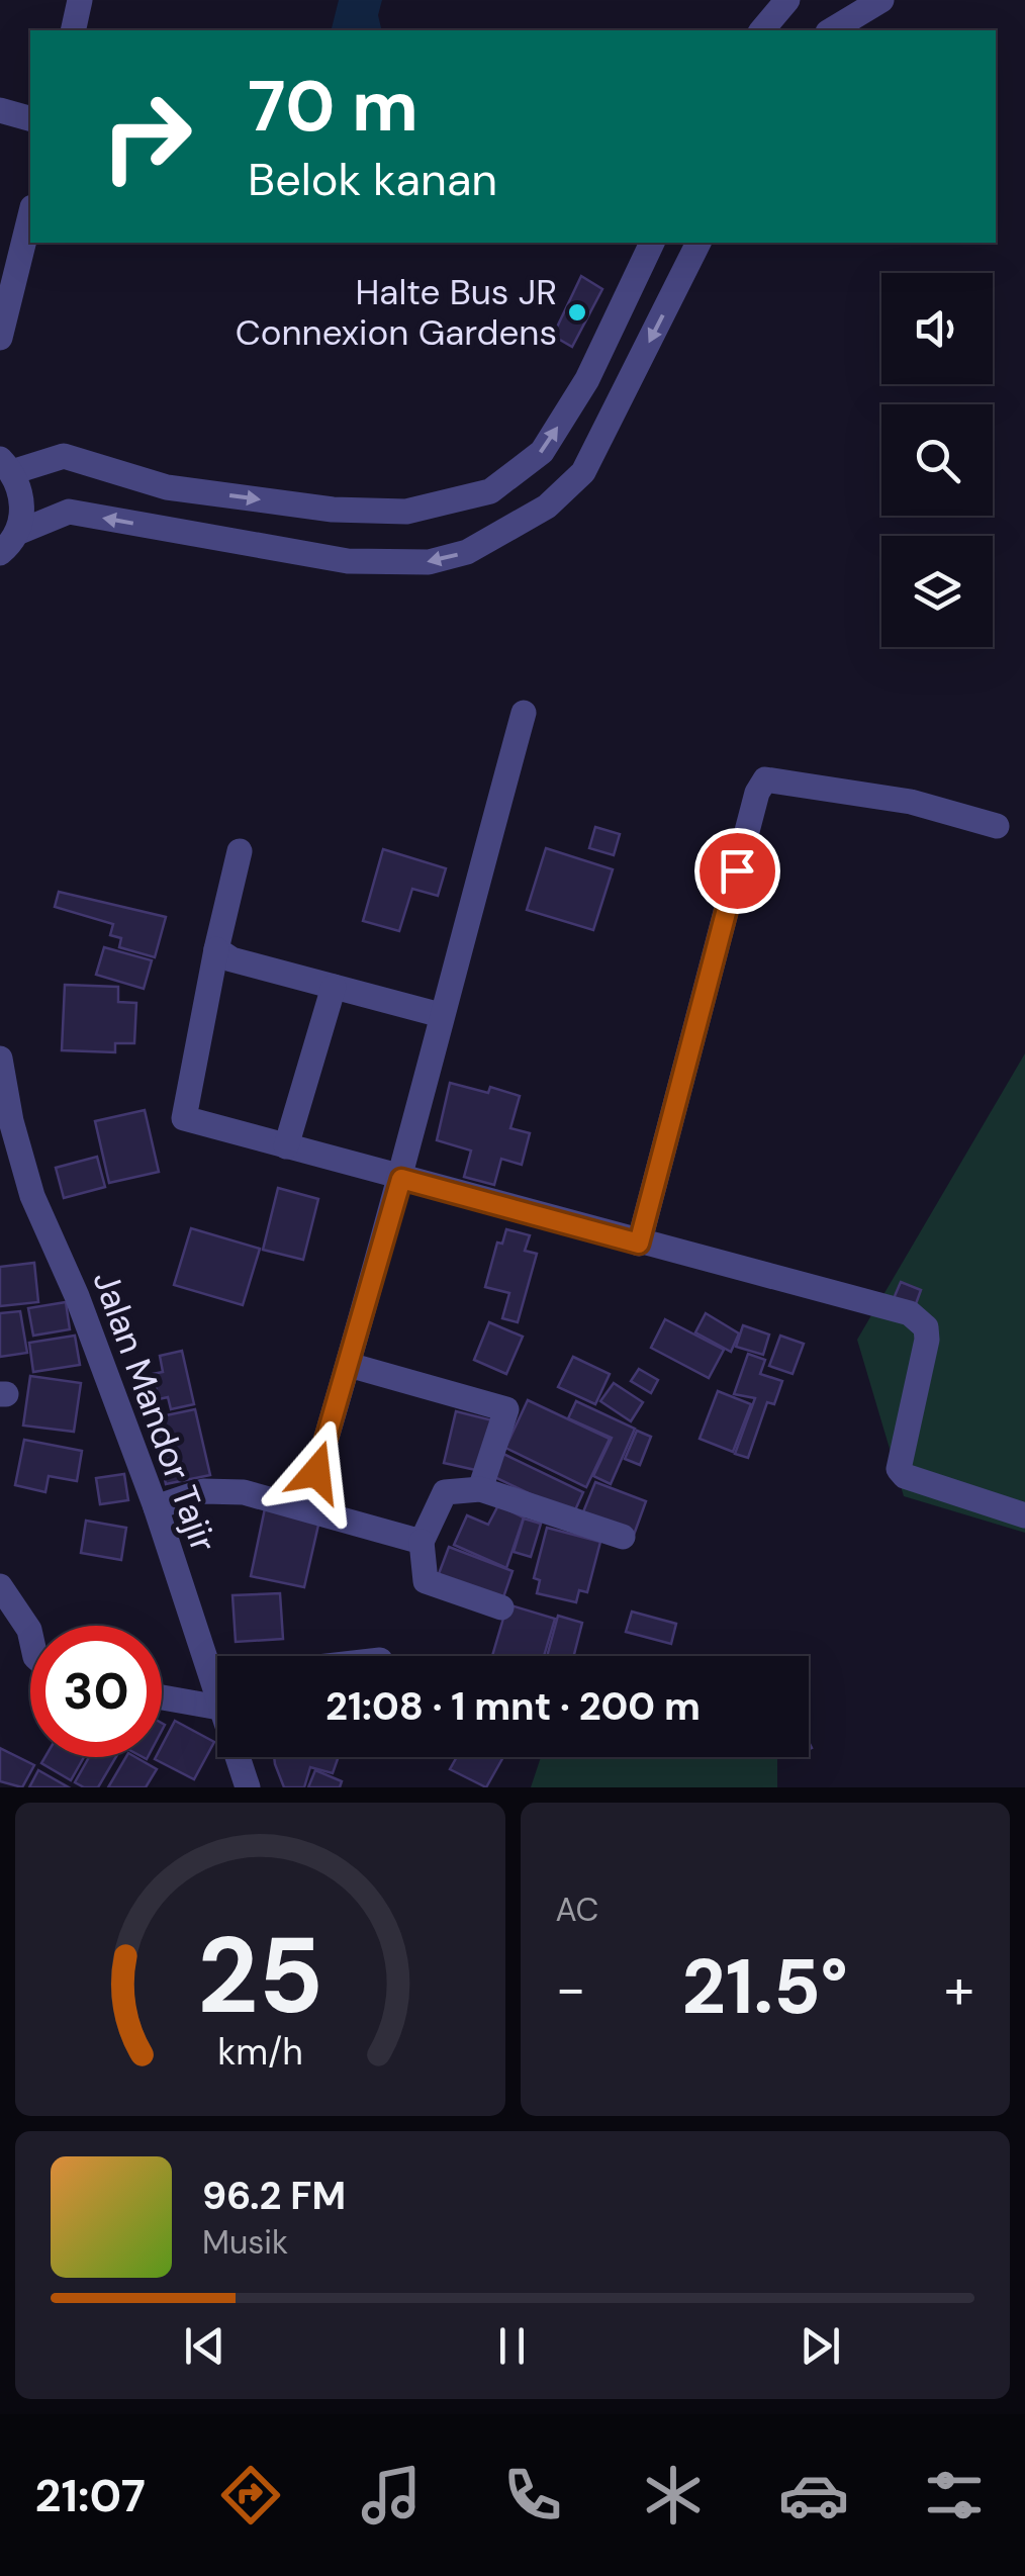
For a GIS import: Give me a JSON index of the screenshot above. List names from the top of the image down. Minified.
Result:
{"streets":{"street":["Jalan Mandor Tajir"]},"places":["Halte Bus JR Connexion Gardens"],"page":{"turn":["70 m","Belok kanan"],"limit":"30","trip":"21:08 · 1 mnt · 200 m","tile":"AC","heat":["−","21.5°","+"],"song":["96.2 FM","Musik"],"tabs":"21:07","gauge":["25","km/h"]}}
